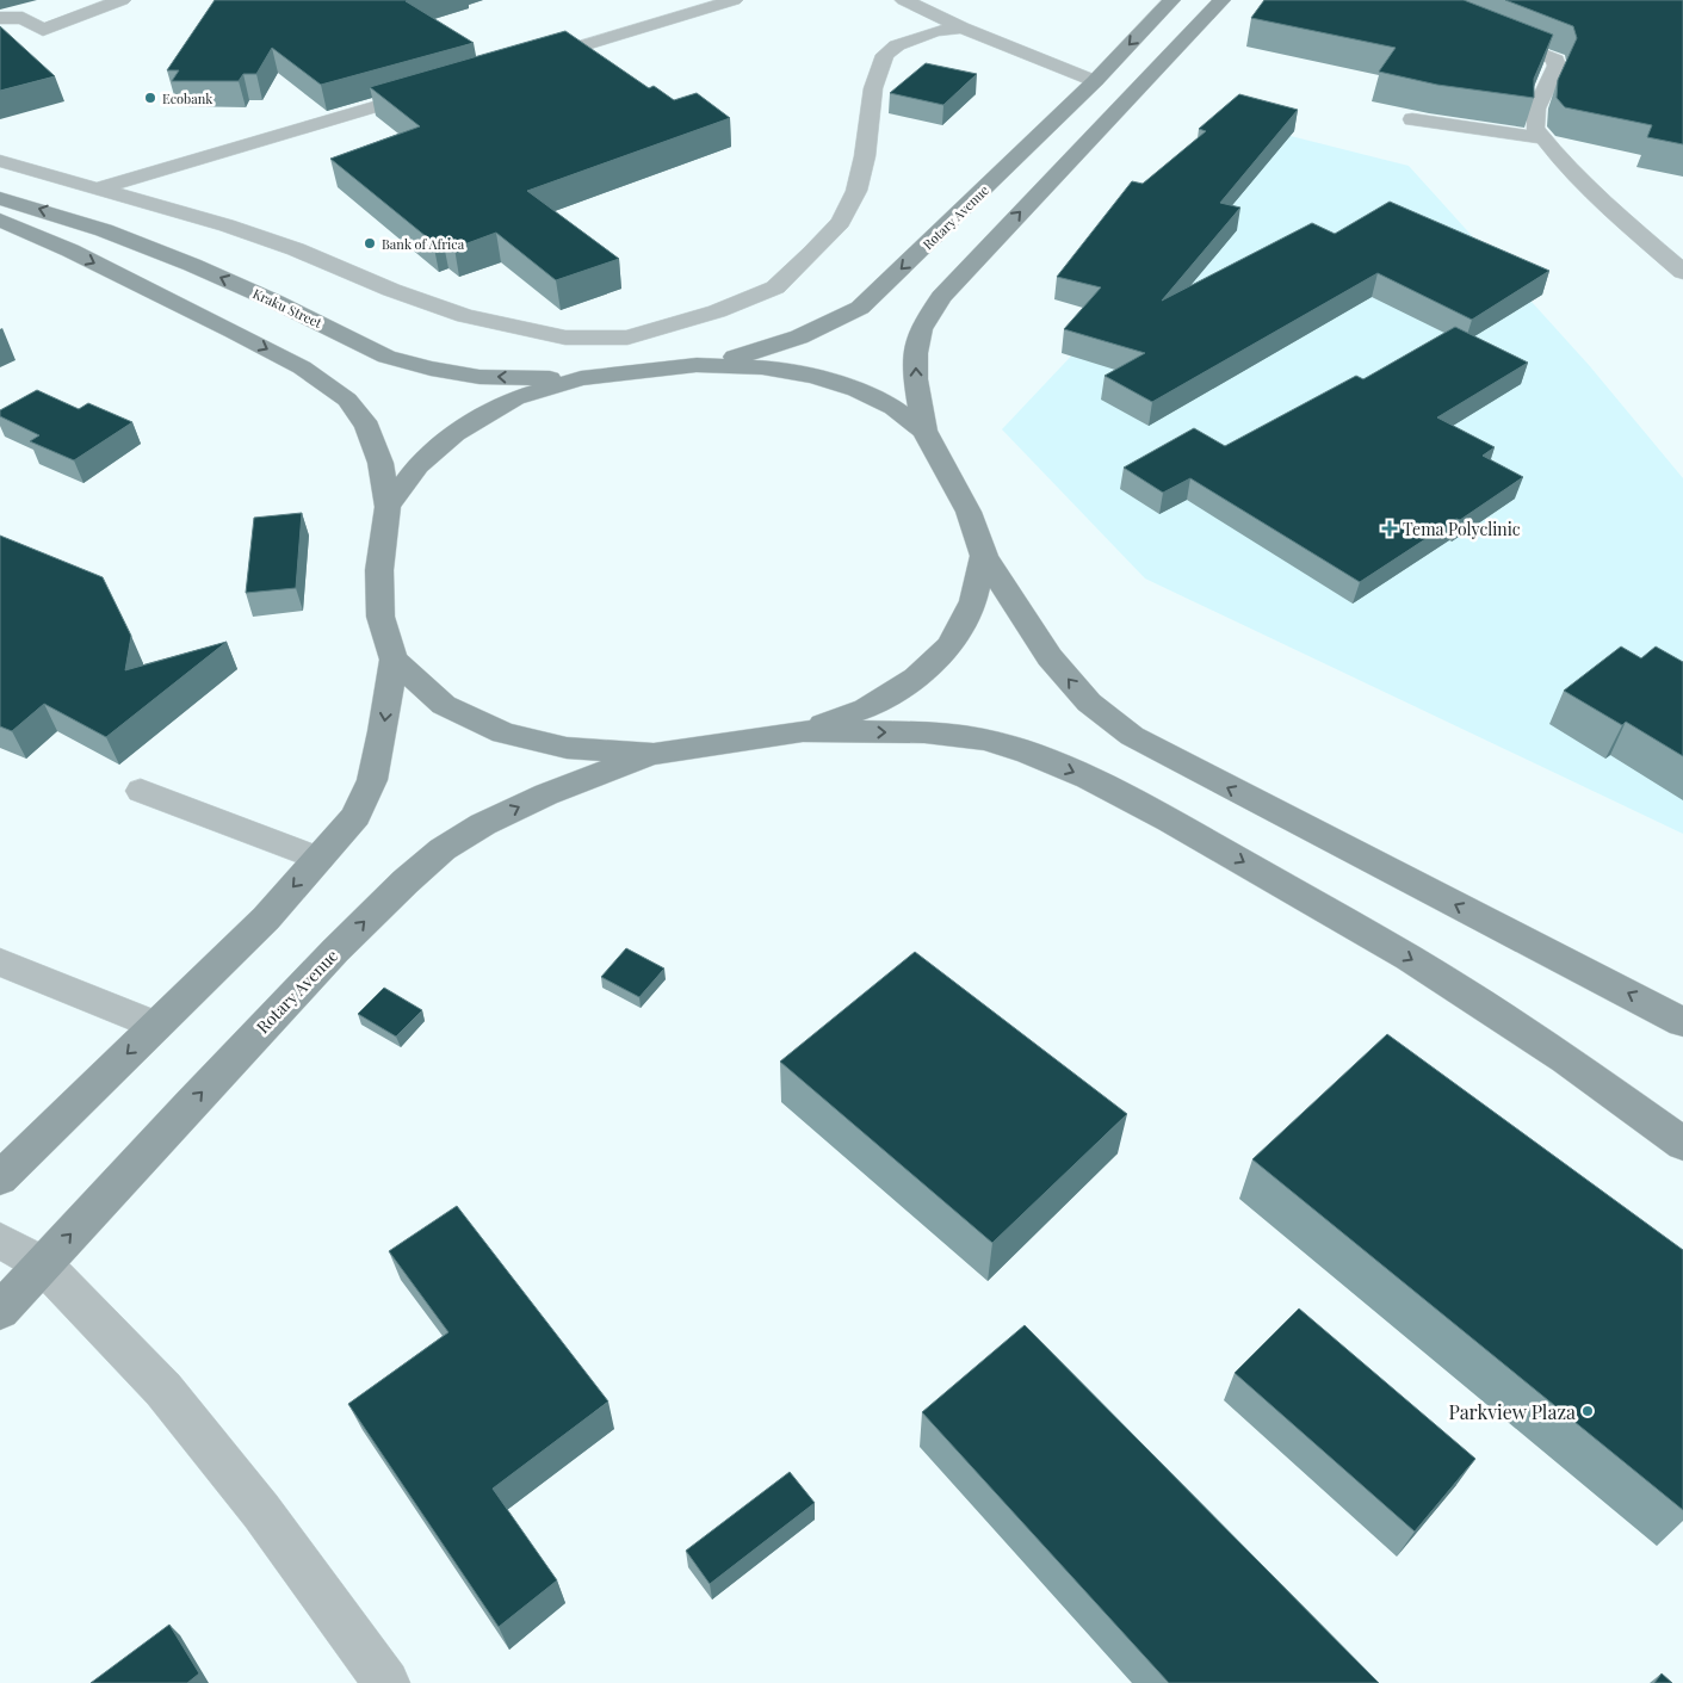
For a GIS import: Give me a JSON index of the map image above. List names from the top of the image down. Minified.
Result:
{"streets":{"main road":["Rotary Avenue","Kraku Street"]},"one_way":["Kraku Street"],"places":{"other":["Ecobank","Bank of Africa","Parkview Plaza"],"health":["Tema Polyclinic"]}}
